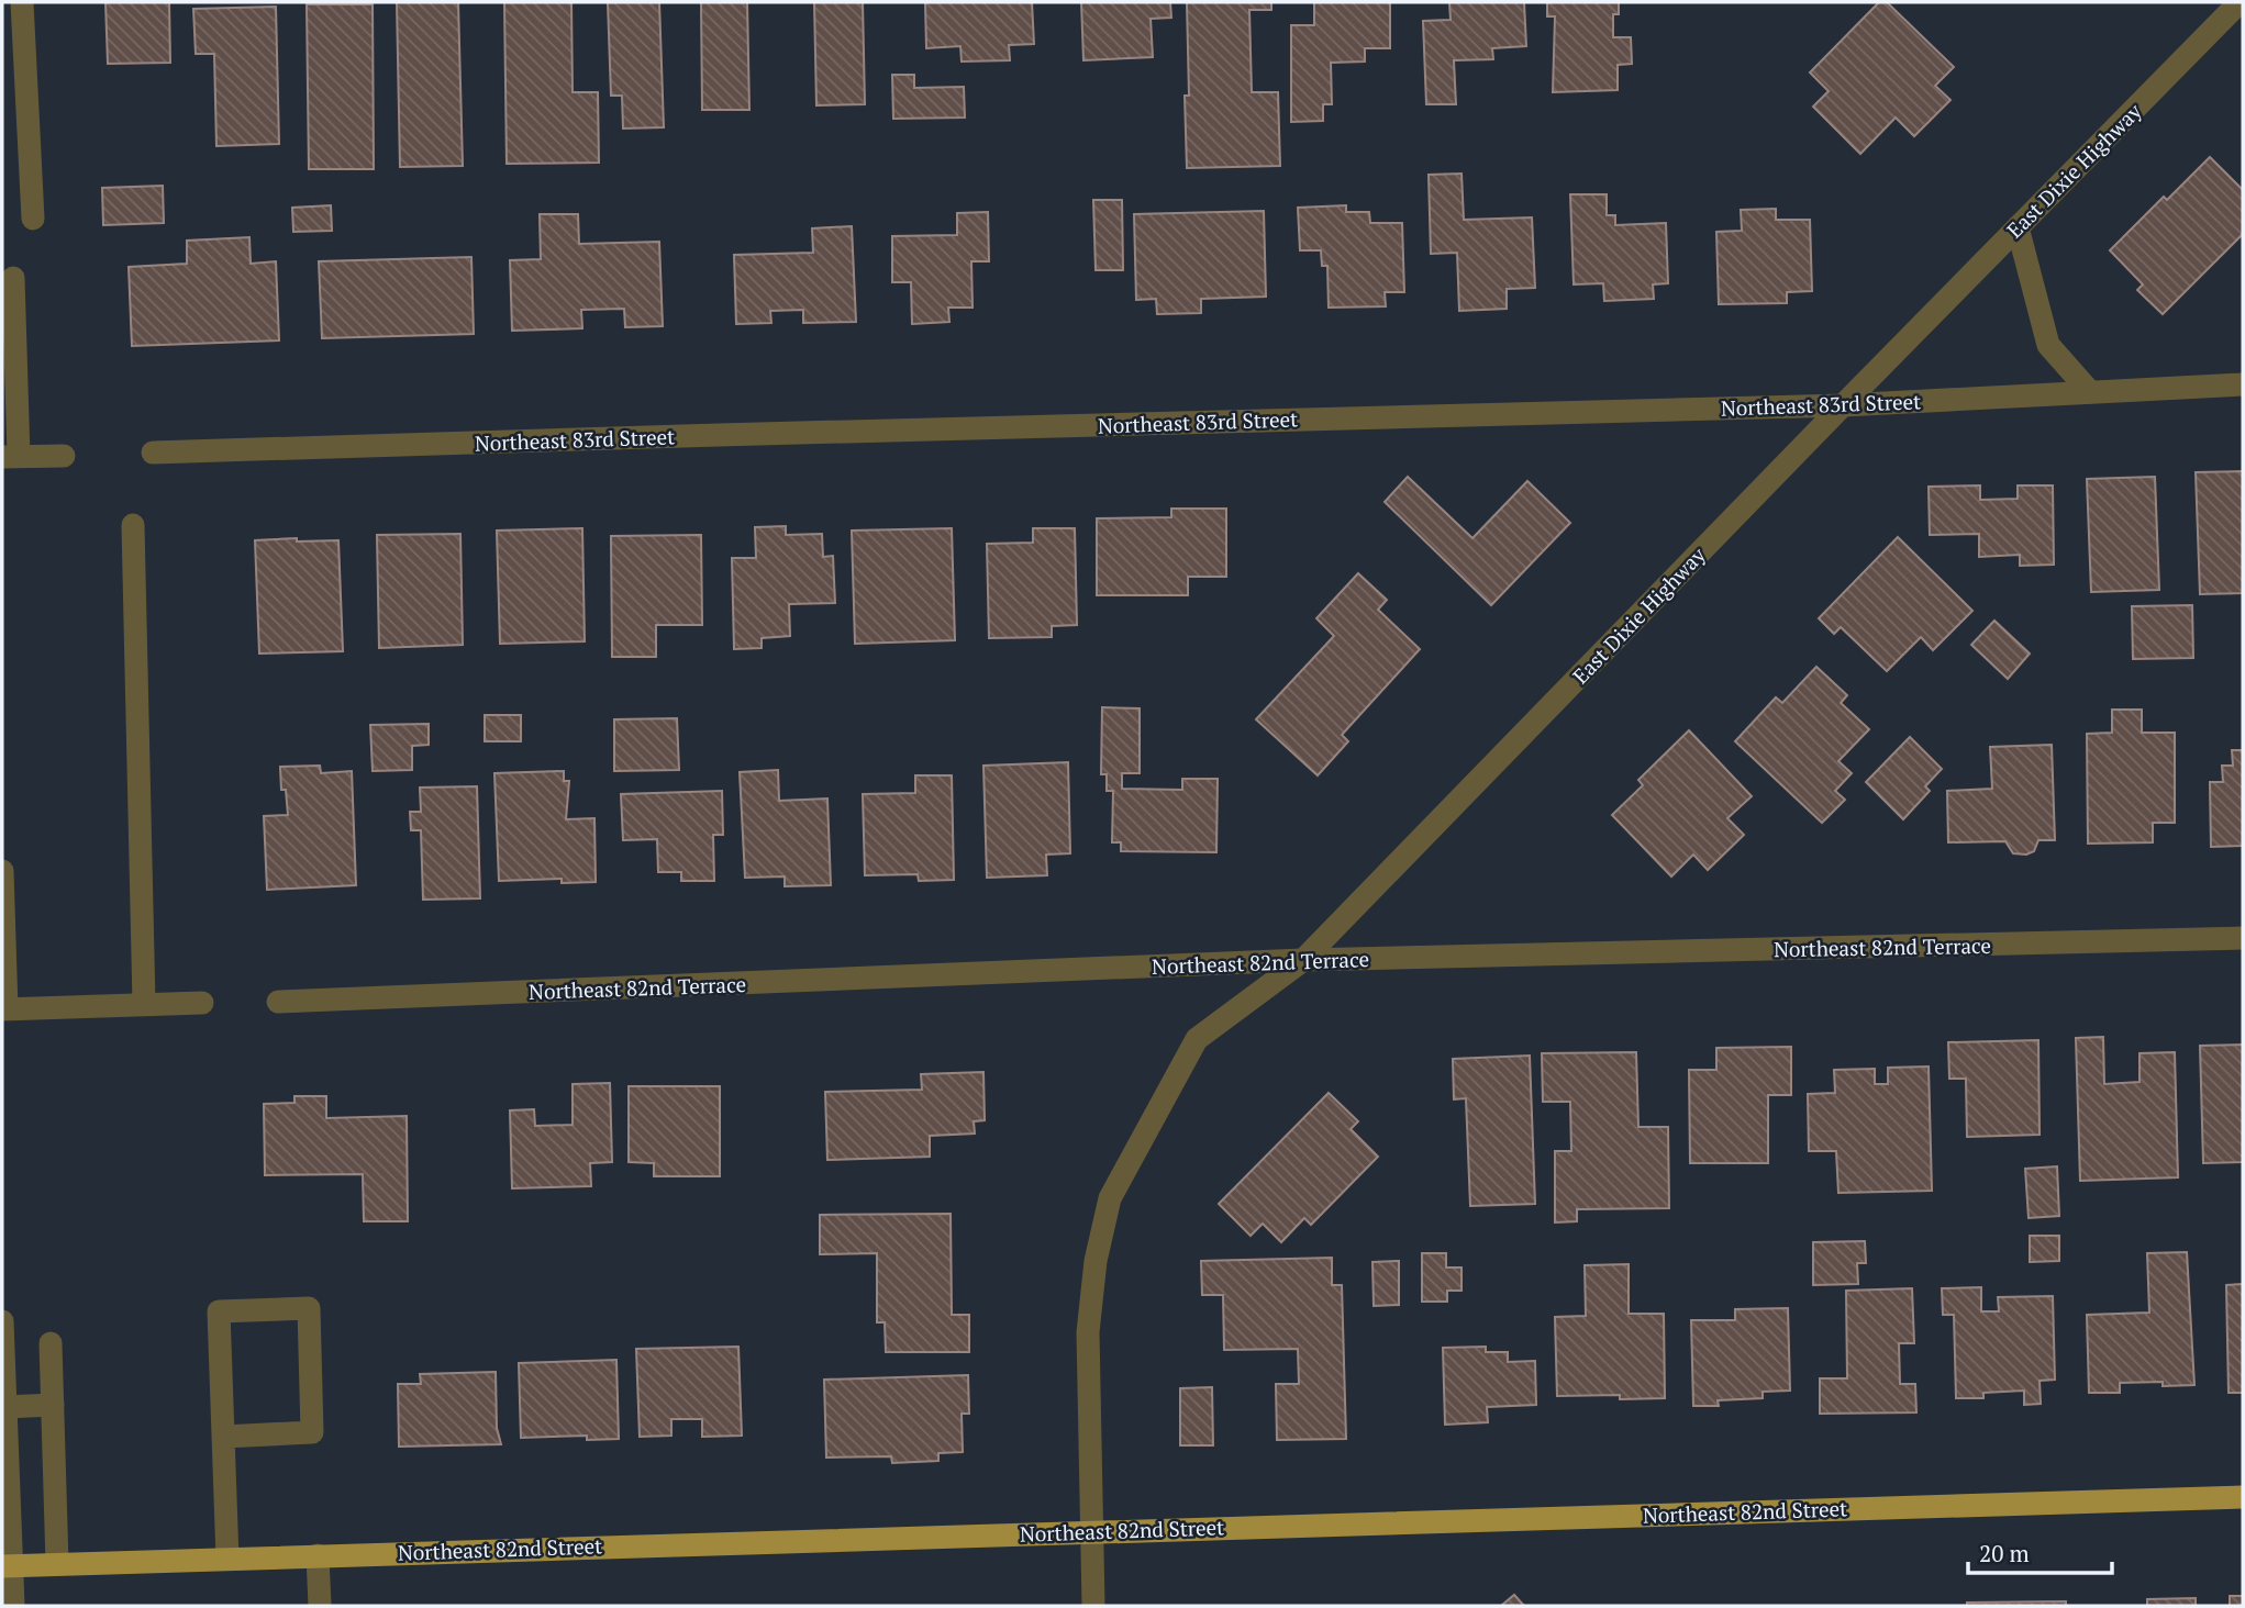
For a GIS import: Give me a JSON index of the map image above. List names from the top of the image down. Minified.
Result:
{"streets":{"main road":["Northeast 82nd Street"],"street":["East Dixie Highway","Northeast 83rd Street","Northeast 82nd Terrace"]},"crossings":[["East Dixie Highway","Northeast 83rd Street"],["East Dixie Highway","Northeast 82nd Terrace"],["East Dixie Highway","Northeast 82nd Street"]],"scale_bar":"20 m"}
